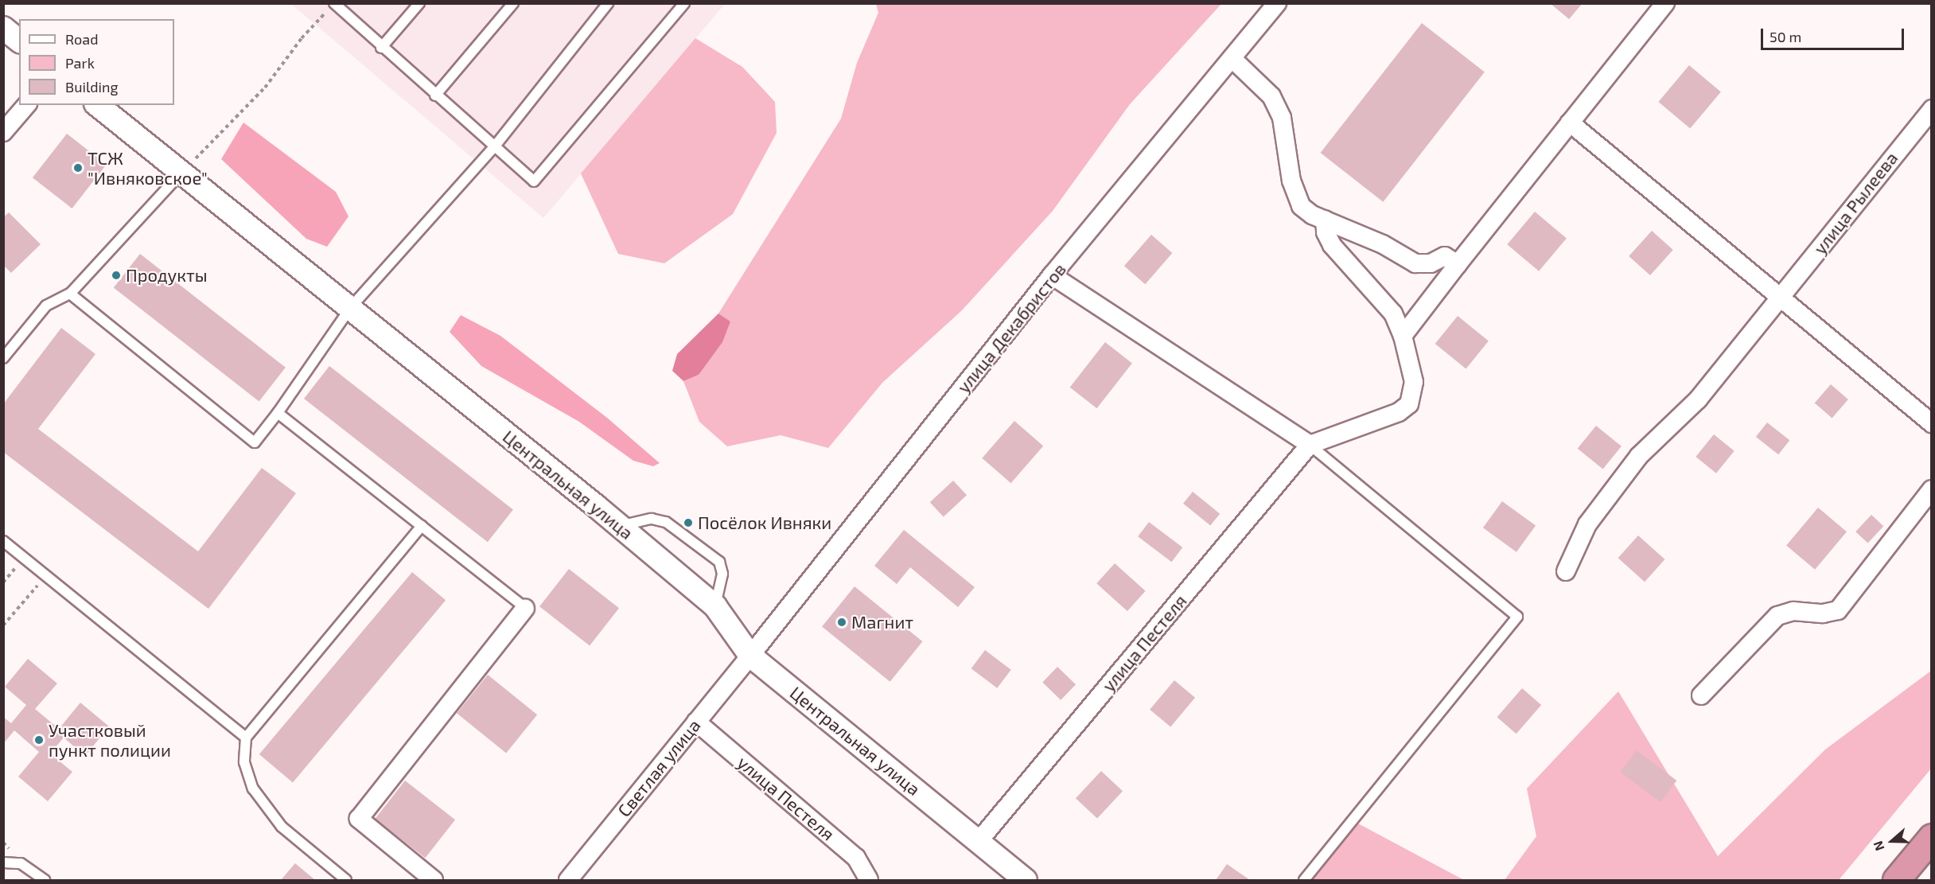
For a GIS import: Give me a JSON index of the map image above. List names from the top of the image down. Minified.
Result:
{"streets":{"street":["улица Рылеева","улица Декабристов","Центральная улица","улица Пестеля","Светлая улица"]},"crossings":[["улица Декабристов","Центральная улица"],["улица Декабристов","Светлая улица"],["Центральная улица","улица Пестеля"],["Центральная улица","Светлая улица"],["улица Пестеля","Светлая улица"]],"places":["ТСЖ \"Ивняковское\"","Продукты","Посёлок Ивняки","Магнит","Участковый пункт полиции"],"legend":["Road","Park","Building"],"scale_bar":"50 m","north":"left"}
